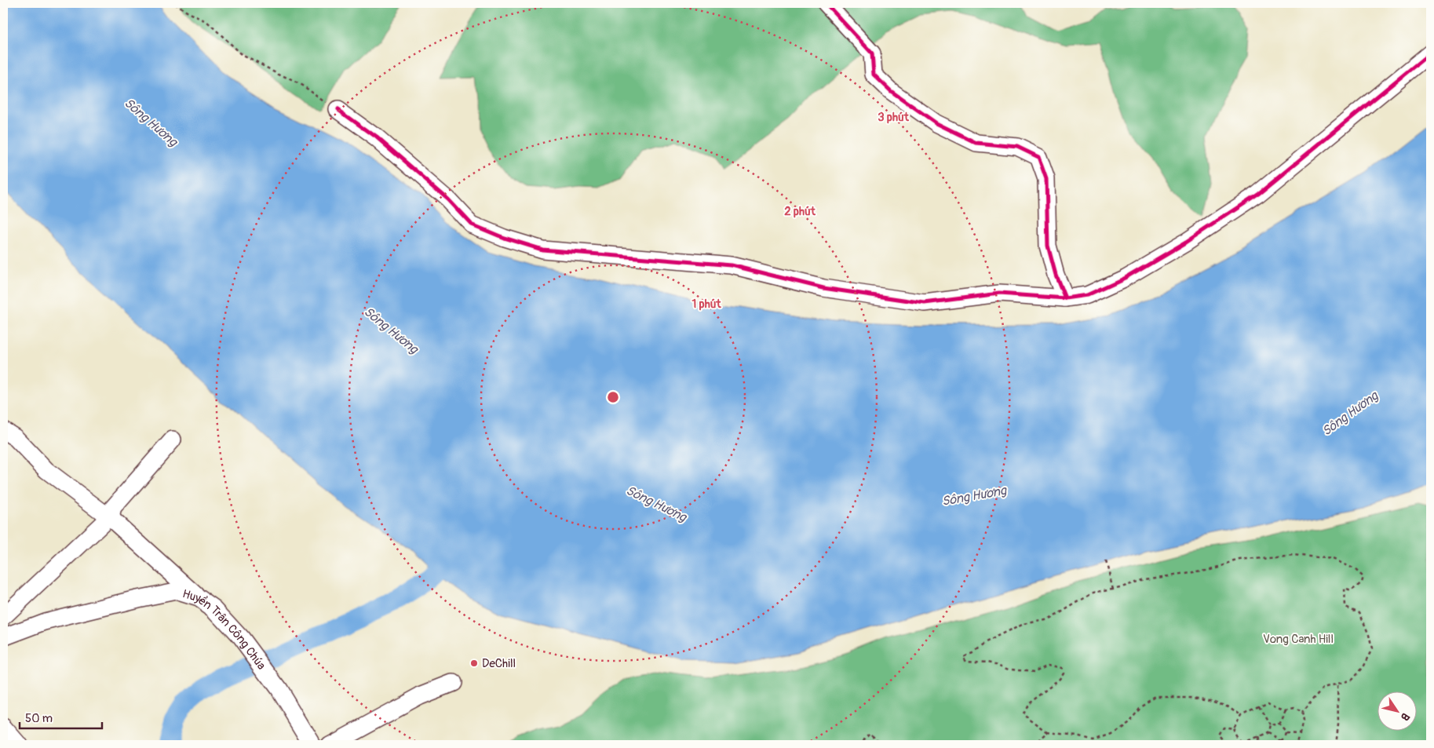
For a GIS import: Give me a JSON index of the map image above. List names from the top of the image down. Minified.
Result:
{"streets":{"street":["Huyền Trân Công Chúa"]},"water":["Sông Hương"],"parks":["Vong Canh Hill"],"places":["DeChill"],"scale_bar":"50 m","north":"bottom right","rings":["3 phút","2 phút","1 phút"]}
